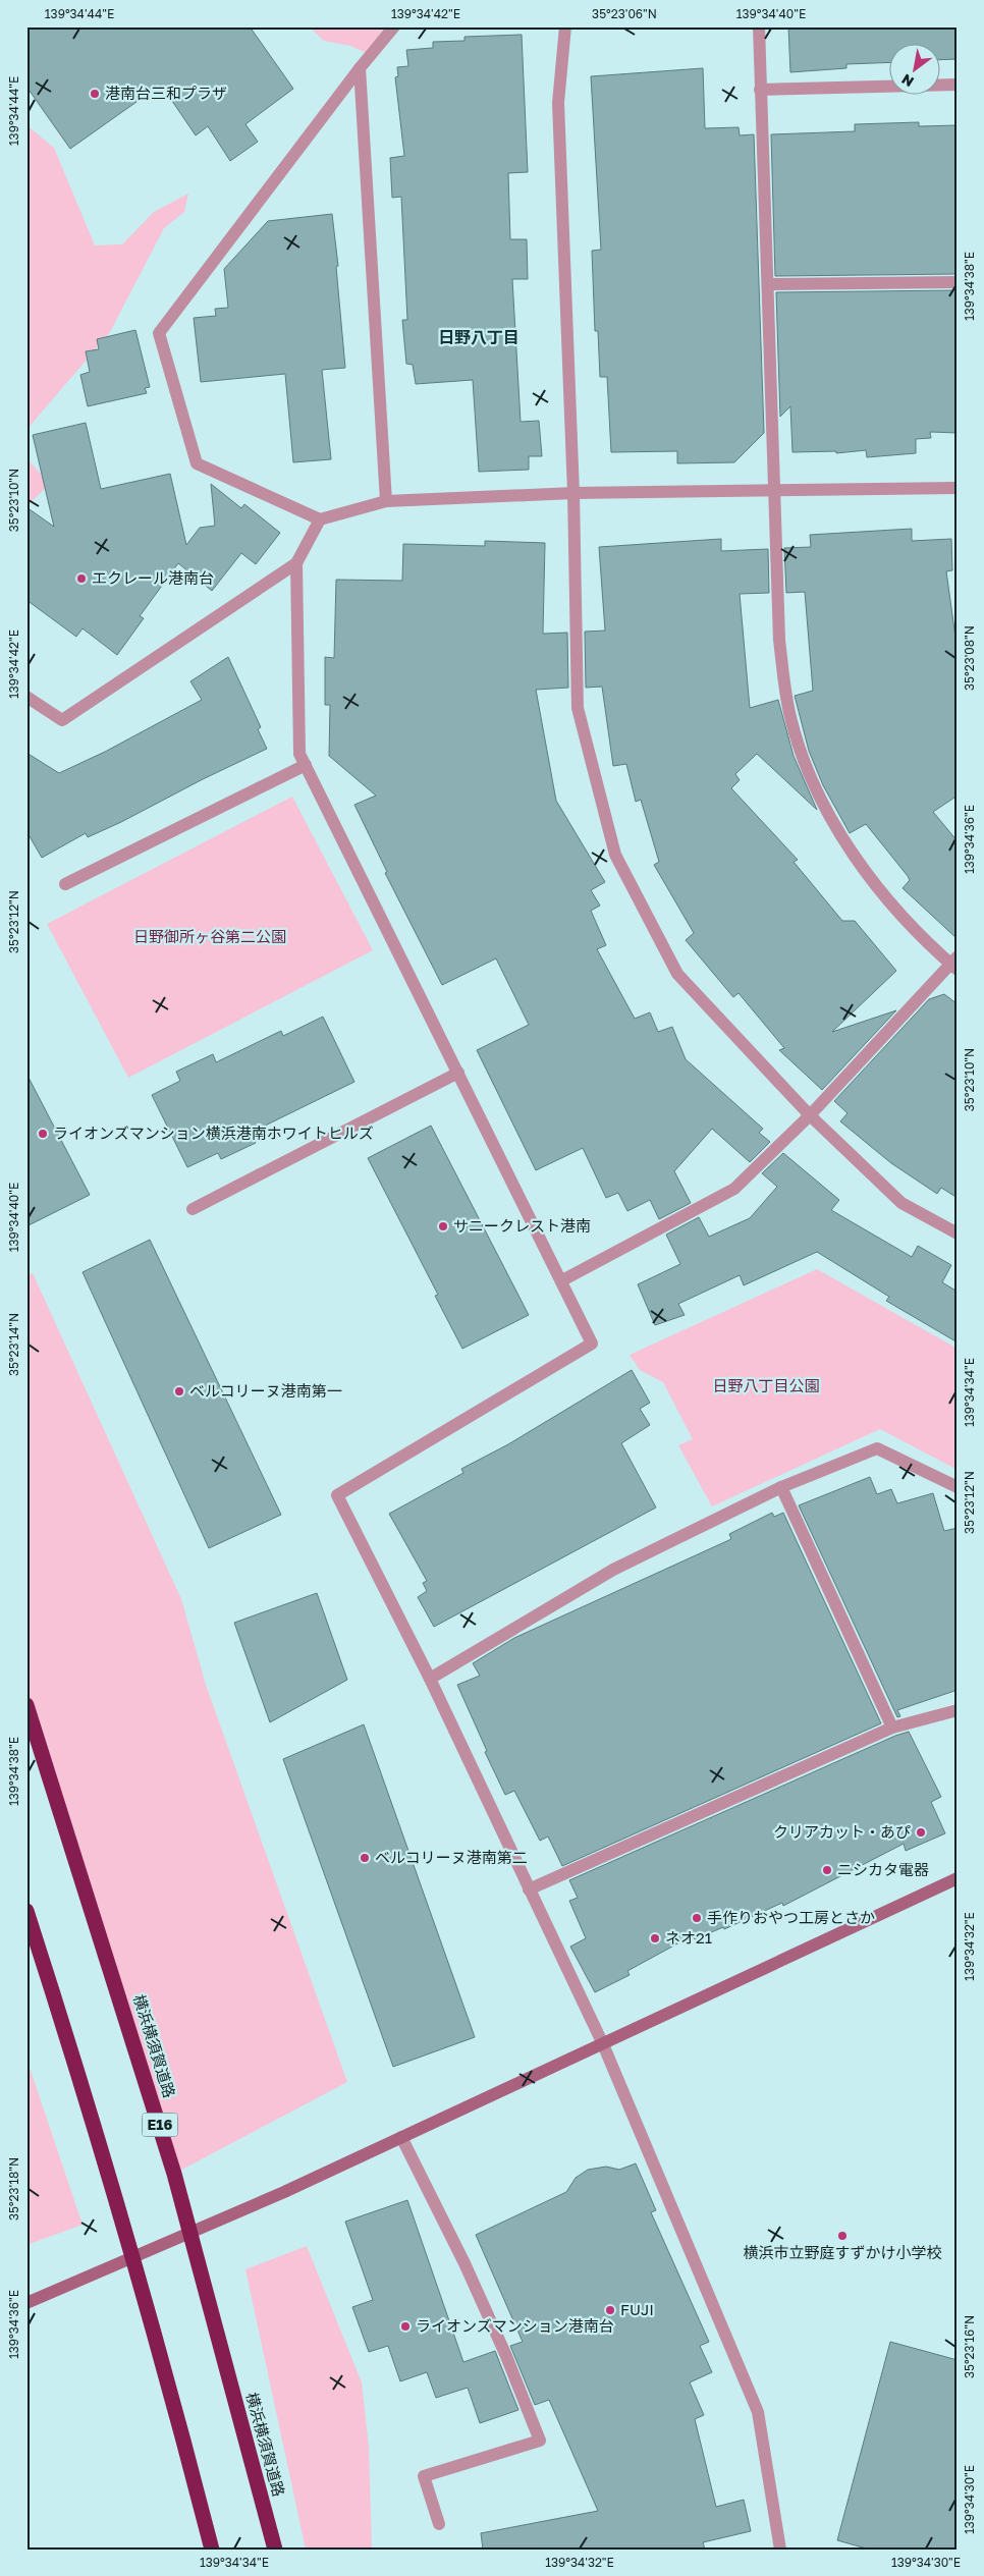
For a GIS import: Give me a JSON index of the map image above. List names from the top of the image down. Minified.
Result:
{"streets":{"highway":["横浜横須賀道路","E16"]},"districts":["日野八丁目"],"parks":["日野御所ヶ谷第二公園","日野八丁目公園"],"places":["港南台三和プラザ","エクレール港南台","ライオンズマンション横浜港南ホワイトヒルズ","サニークレスト港南","ベルコリーヌ港南第一","クリアカット・あぴ","ベルコリーヌ港南第二","ニシカタ電器","手作りおやつ工房とさか","ネオ21","横浜市立野庭すずかけ小学校","FUJI","ライオンズマンション港南台"],"north":"bottom left","coordinates":["139°34'44\"E","139°34'42\"E","35°23'06\"N","139°34'40\"E","139°34'38\"E","35°23'10\"N","35°23'08\"N","139°34'36\"E","35°23'12\"N","35°23'14\"N","139°34'34\"E","139°34'32\"E","35°23'18\"N","35°23'16\"N","139°34'30\"E"]}
